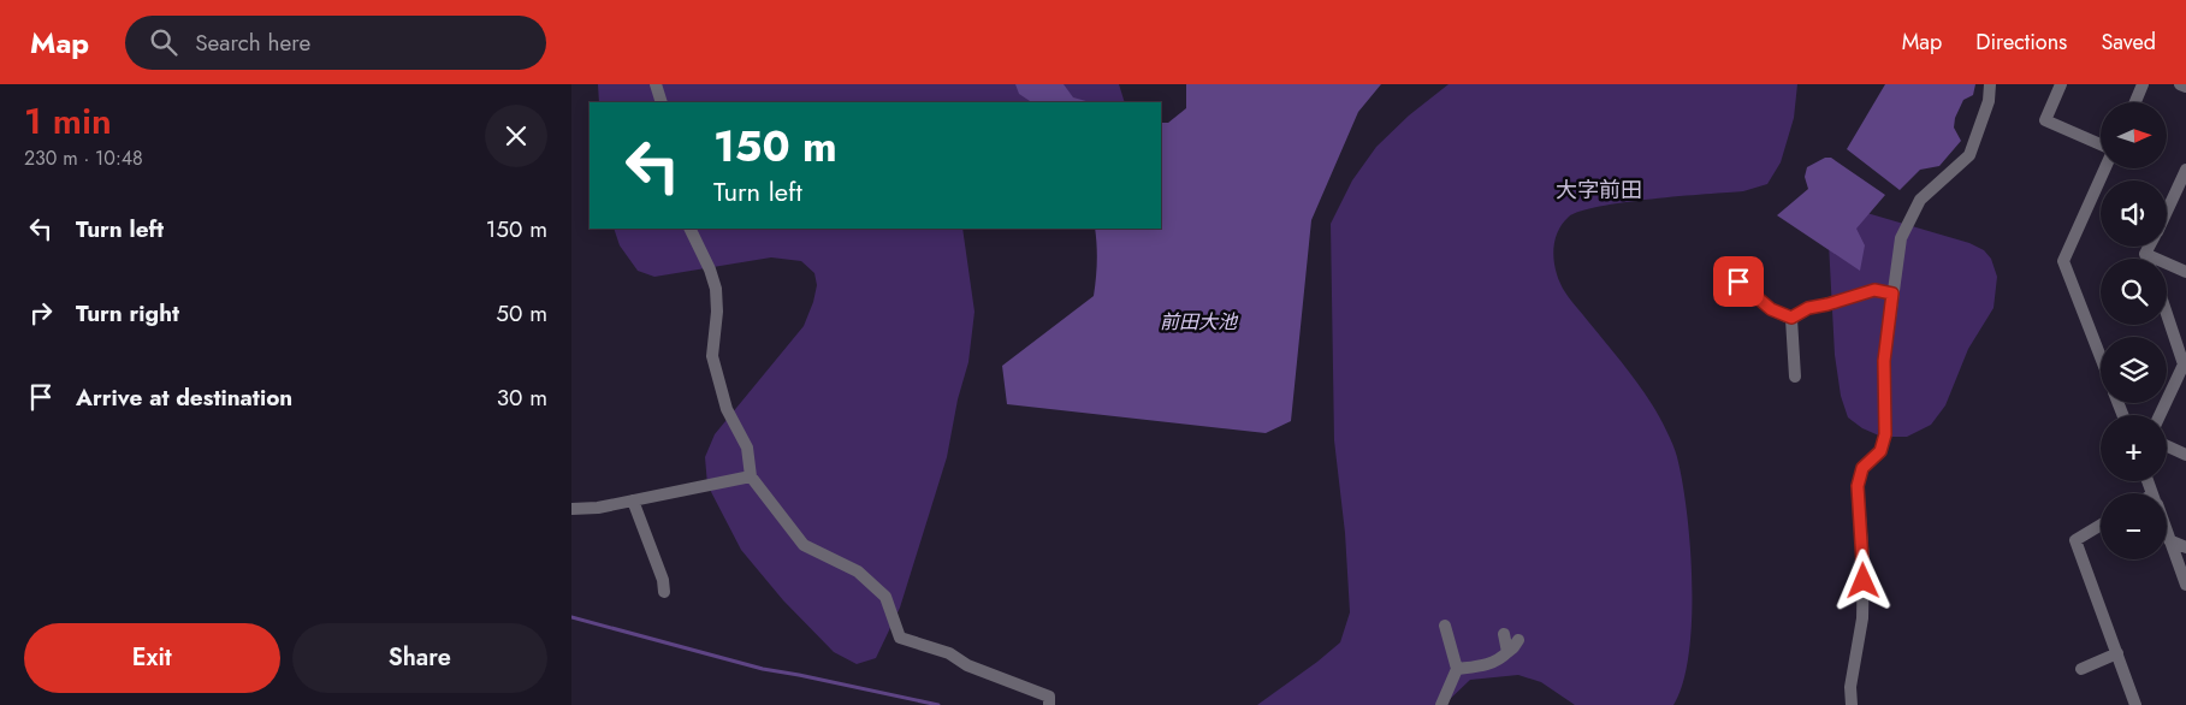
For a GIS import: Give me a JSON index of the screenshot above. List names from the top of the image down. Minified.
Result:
{"districts":["大字前田"],"water":["前田大池"],"north":"right","page":{"header":"Map","search":"Search here","nav":["Map","Directions","Saved"],"heading":["1 min","230 m · 10:48"],"map_buttons":["+","−"],"turn":["150 m","Turn left"],"list":[{"name":"Turn left","value":"150 m"},{"name":"Turn right","value":"50 m"},{"name":"Arrive at destination","value":"30 m"}],"buttons":["Exit","Share"]}}
